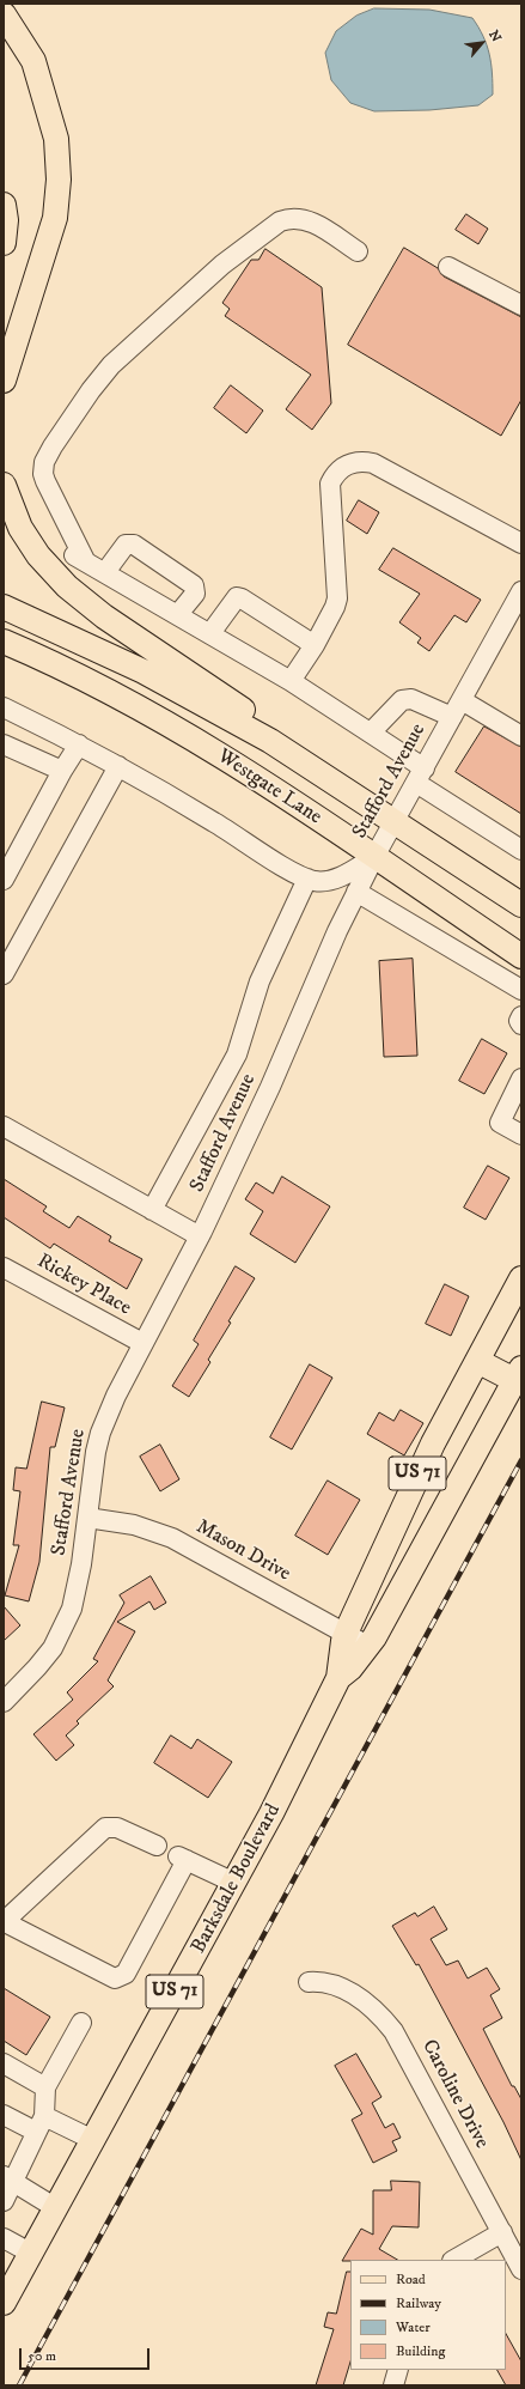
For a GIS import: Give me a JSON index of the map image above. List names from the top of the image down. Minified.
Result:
{"streets":{"main road":["Westgate Lane","US 71","Barksdale Boulevard"],"street":["Stafford Avenue","Rickey Place","Mason Drive","Caroline Drive"]},"crossings":[["Stafford Avenue","Westgate Lane"],["Stafford Avenue","Rickey Place"],["Stafford Avenue","Mason Drive"],["Mason Drive","Barksdale Boulevard"]],"legend":["Road","Railway","Water","Building"],"scale_bar":"50 m","north":"top right"}
